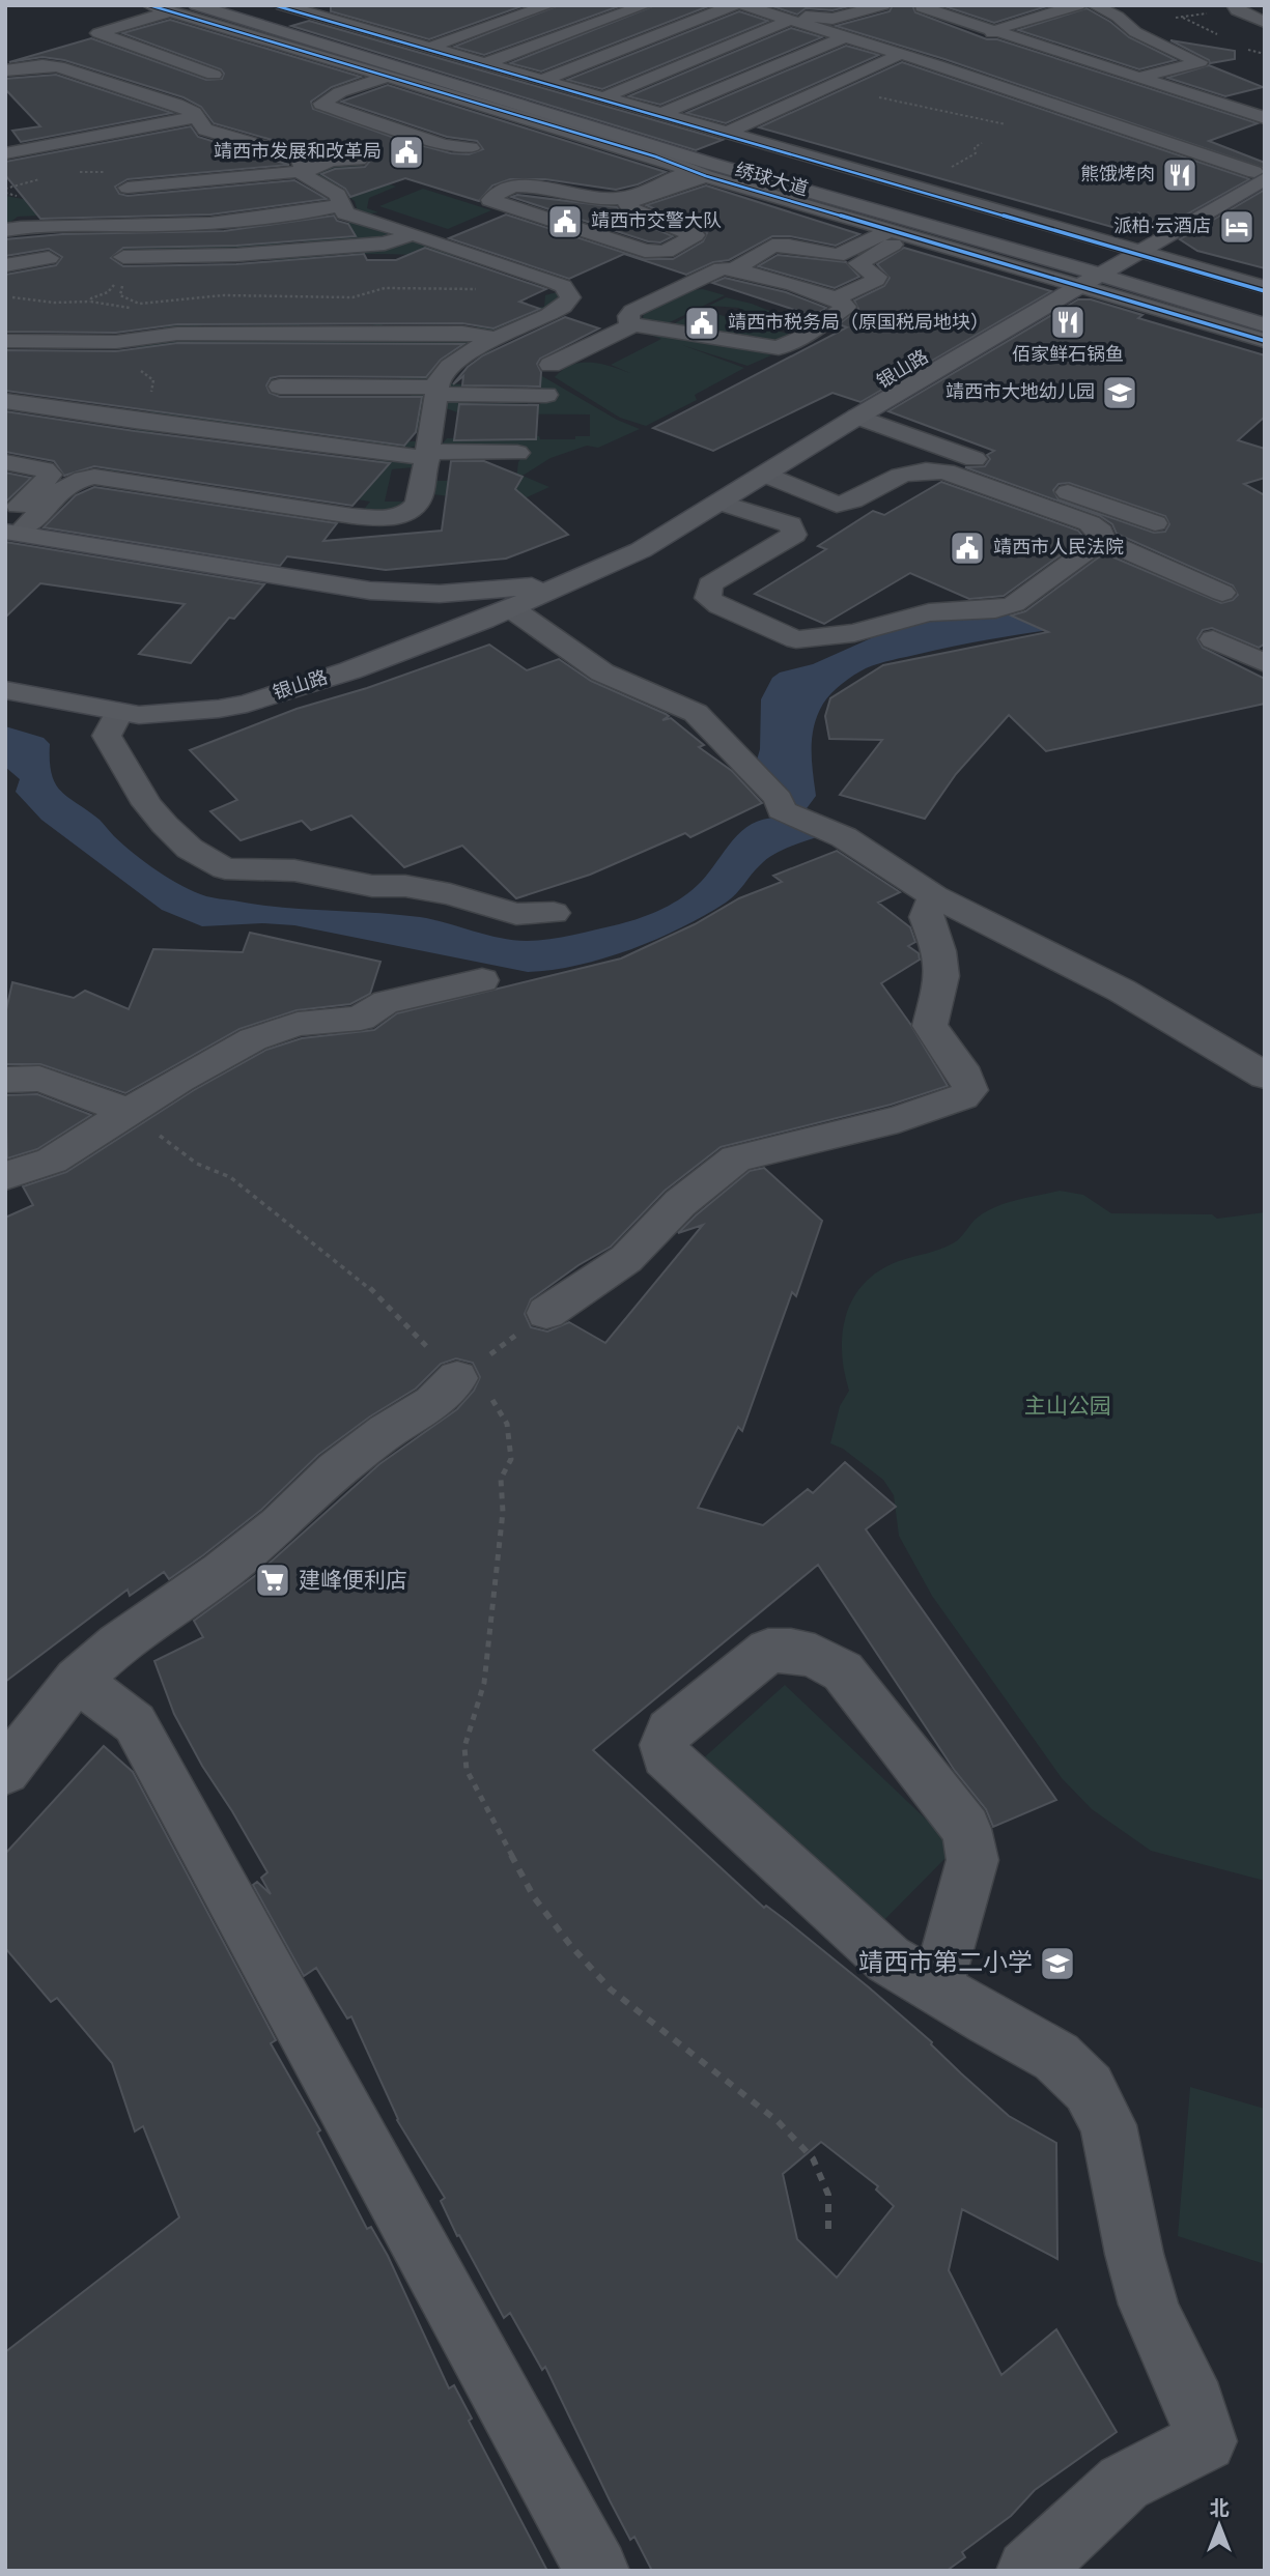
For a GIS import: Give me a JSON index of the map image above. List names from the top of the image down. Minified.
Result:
{"streets":{"main road":["绣球大道","银山路"]},"crossings":[["绣球大道","银山路"]],"parks":["主山公园"],"places":{"public building":["靖西市发展和改革局","靖西市交警大队","靖西市税务局（原国税局地块）","靖西市人民法院"],"restaurant":["熊饿烤肉","佰家鲜石锅鱼"],"hotel":["派柏·云酒店"],"school or university":["靖西市大地幼儿园","靖西市第二小学"],"supermarket":["建峰便利店"]},"north":"top"}
